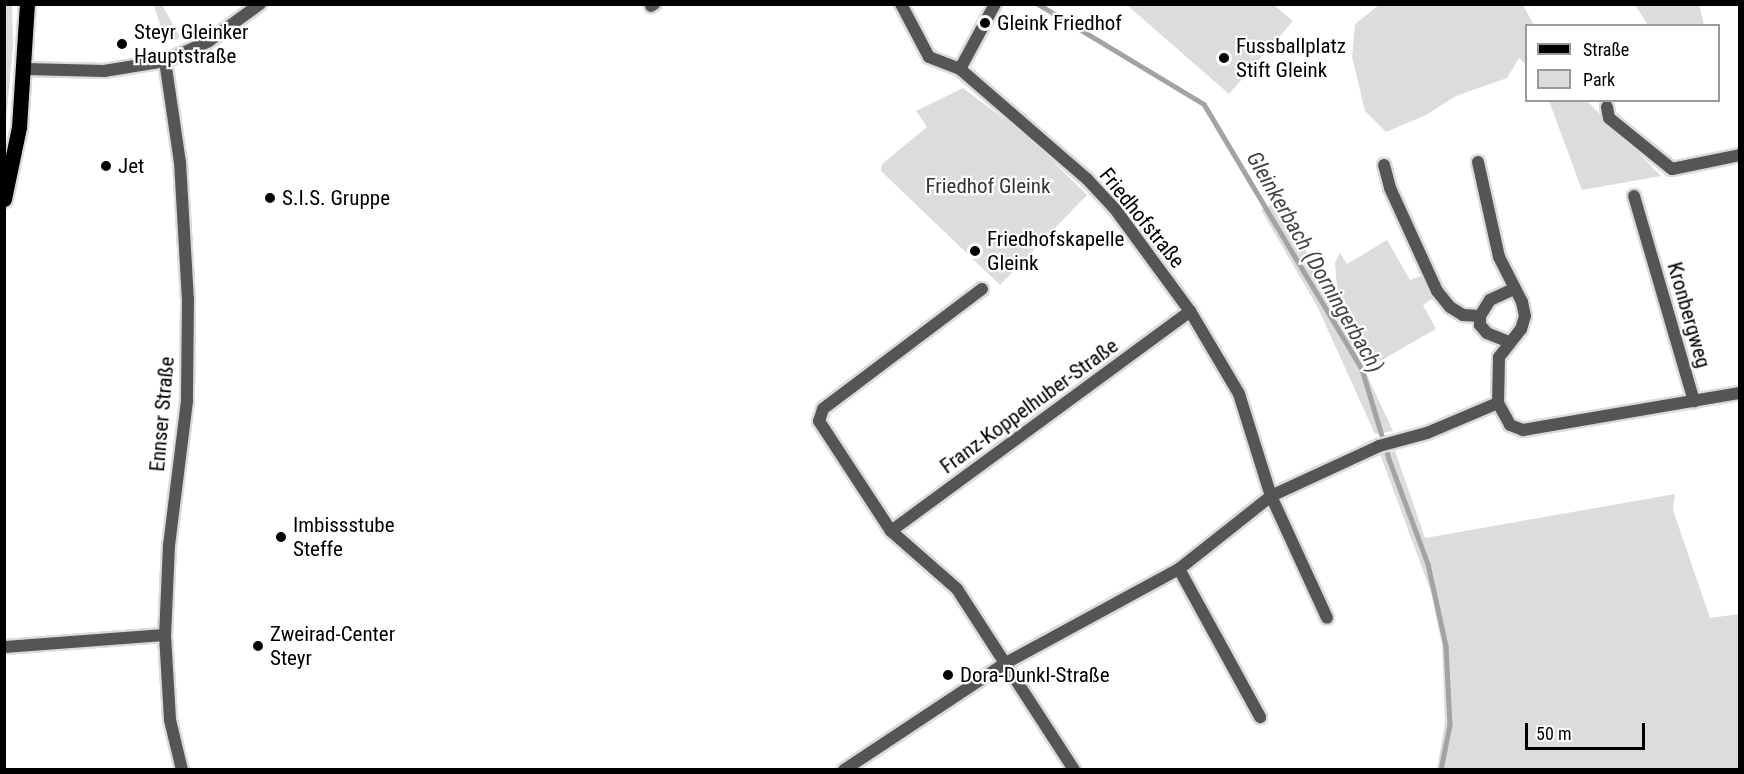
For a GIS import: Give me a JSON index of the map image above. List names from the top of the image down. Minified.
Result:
{"streets":{"street":["Friedhofstraße","Kronbergweg","Franz-Koppelhuber-Straße","Ennser Straße"]},"crossings":[["Friedhofstraße","Franz-Koppelhuber-Straße"]],"water":["Gleinkerbach (Dorningerbach)"],"parks":["Friedhof Gleink"],"places":["Gleink Friedhof","Steyr Gleinker Hauptstraße","Fussballplatz Stift Gleink","Jet","S.I.S. Gruppe","Friedhofskapelle Gleink","Imbissstube Steffe","Zweirad-Center Steyr","Dora-Dunkl-Straße"],"legend":["Straße","Park"],"scale_bar":"50 m"}
